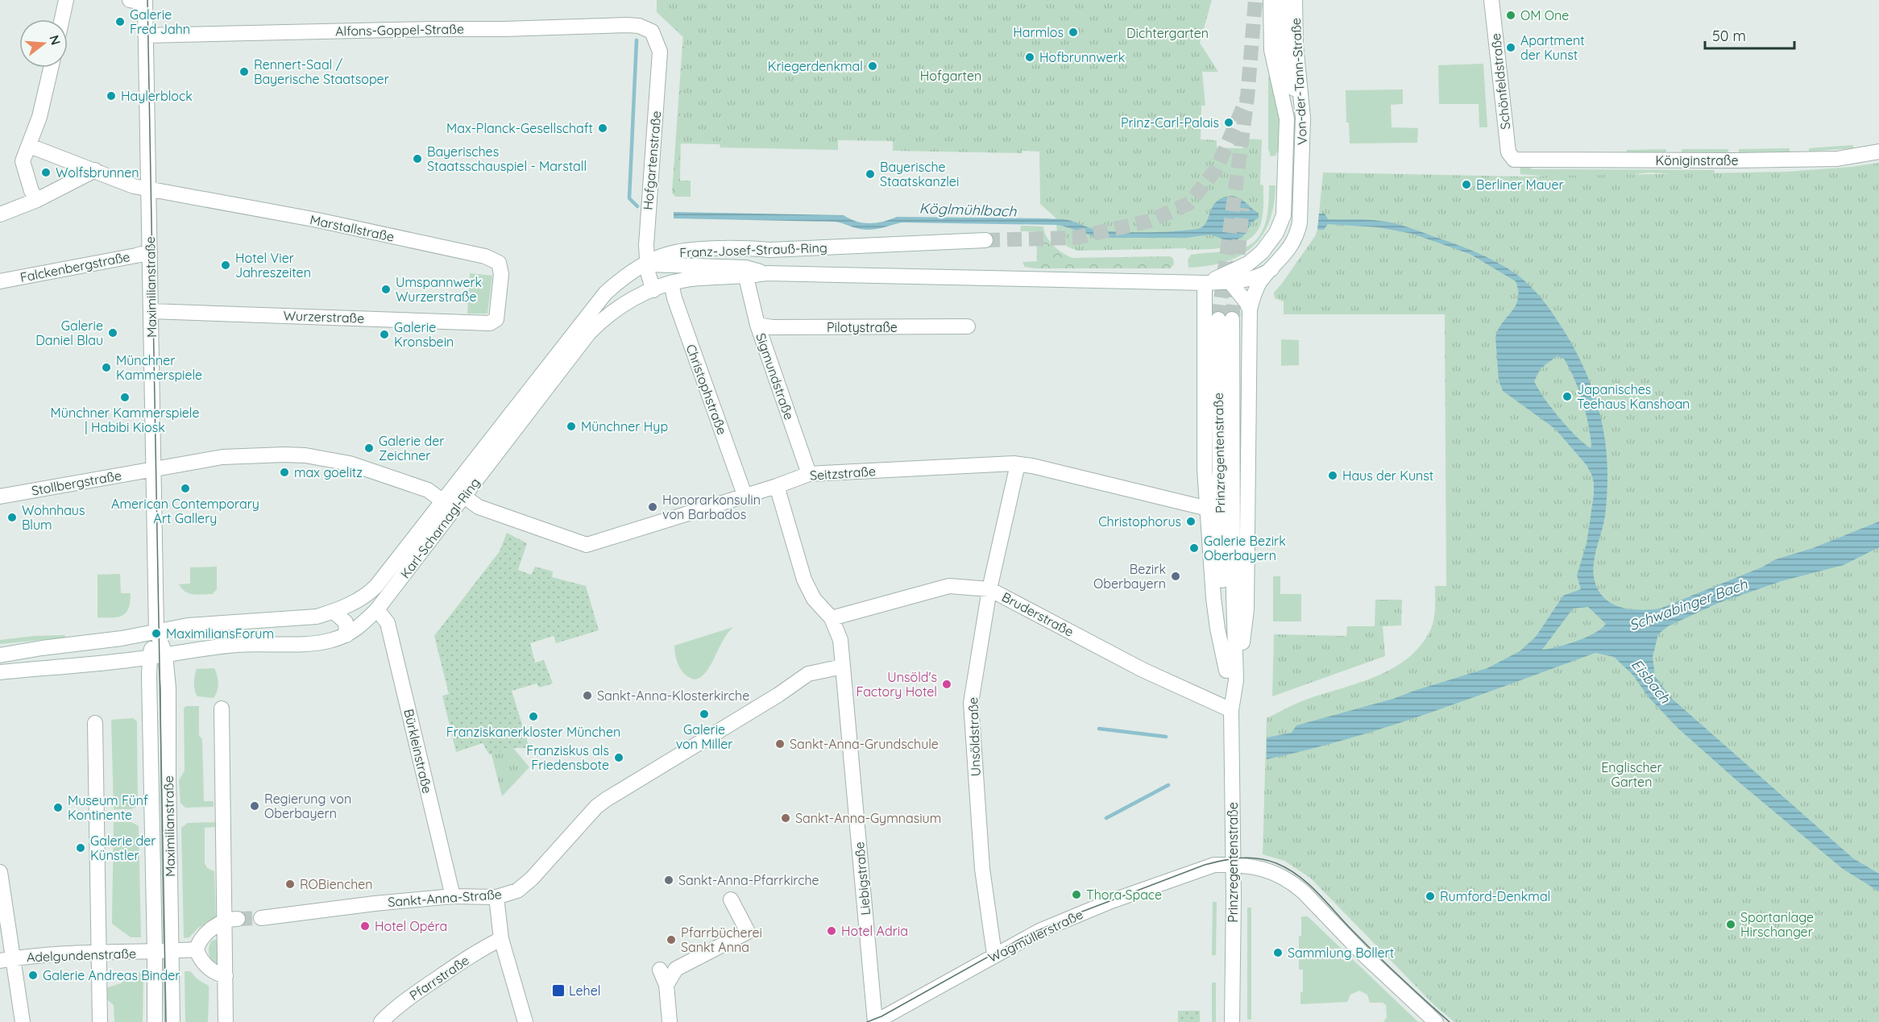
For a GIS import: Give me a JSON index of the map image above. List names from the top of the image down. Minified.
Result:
{"streets":{"street":["Alfons-Goppel-Straße","Von-der-Tann-Straße","Schönfeldstraße","Hofgartenstraße","Königinstraße","Marstallstraße","Franz-Josef-Strauß-Ring","Falckenbergstraße","Maximilianstraße","Wurzerstraße","Pilotystraße","Sigmundstraße","Christophstraße","Prinzregentenstraße","Seitzstraße","Stollbergstraße","Karl-Scharnagl-Ring","Bruderstraße","Unsöldstraße","Bürkleinstraße","Liebigstraße","Sankt-Anna-Straße","Wagmüllerstraße","Adelgundenstraße","Pfarrstraße"]},"crossings":[["Alfons-Goppel-Straße","Hofgartenstraße"],["Alfons-Goppel-Straße","Maximilianstraße"],["Von-der-Tann-Straße","Franz-Josef-Strauß-Ring"],["Von-der-Tann-Straße","Prinzregentenstraße"],["Schönfeldstraße","Königinstraße"],["Hofgartenstraße","Franz-Josef-Strauß-Ring"],["Hofgartenstraße","Karl-Scharnagl-Ring"],["Marstallstraße","Maximilianstraße"],["Marstallstraße","Wurzerstraße"],["Franz-Josef-Strauß-Ring","Sigmundstraße"],["Franz-Josef-Strauß-Ring","Christophstraße"],["Franz-Josef-Strauß-Ring","Karl-Scharnagl-Ring"],["Falckenbergstraße","Maximilianstraße"],["Maximilianstraße","Wurzerstraße"],["Maximilianstraße","Stollbergstraße"],["Maximilianstraße","Karl-Scharnagl-Ring"],["Maximilianstraße","Adelgundenstraße"],["Pilotystraße","Sigmundstraße"],["Sigmundstraße","Seitzstraße"],["Christophstraße","Seitzstraße"],["Christophstraße","Karl-Scharnagl-Ring"],["Prinzregentenstraße","Bruderstraße"],["Prinzregentenstraße","Wagmüllerstraße"],["Seitzstraße","Karl-Scharnagl-Ring"],["Seitzstraße","Unsöldstraße"],["Stollbergstraße","Karl-Scharnagl-Ring"],["Karl-Scharnagl-Ring","Bürkleinstraße"],["Bruderstraße","Unsöldstraße"],["Bruderstraße","Liebigstraße"],["Unsöldstraße","Wagmüllerstraße"],["Bürkleinstraße","Sankt-Anna-Straße"],["Liebigstraße","Sankt-Anna-Straße"],["Liebigstraße","Wagmüllerstraße"]],"water":["Köglmühlbach","Schwabinger Bach","Eisbach"],"parks":["Dichtergarten","Hofgarten","Englischer Garten"],"places":{"other":["OM One","Galerie Fred Jahn","Harmlos","Apartment der Kunst","Hofbrunnwerk","Kriegerdenkmal","Rennert-Saal / Bayerische Staatsoper","Haylerblock","Prinz-Carl-Palais","Max-Planck-Gesellschaft","Bayerisches Staatsschauspiel - Marstall","Wolfsbrunnen","Bayerische Staatskanzlei","Berliner Mauer","Hotel Vier Jahreszeiten","Umspannwerk Wurzerstraße","Galerie Daniel Blau","Galerie Kronsbein","Münchner Kammerspiele","Japanisches Teehaus Kanshoan","Münchner Kammerspiele | Habibi Kiosk","Münchner Hyp","Galerie der Zeichner","max goelitz","Haus der Kunst","American Contemporary Art Gallery","Honorarkonsulin von Barbados","Wohnhaus Blum","Christophorus","Galerie Bezirk Oberbayern","Bezirk Oberbayern","MaximiliansForum","Unsöld's Factory Hotel","Sankt-Anna-Klosterkirche","Galerie von Miller","Franziskanerkloster München","Sankt-Anna-Grundschule","Franziskus als Friedensbote","Regierung von Oberbayern","Museum Fünf Kontinente","Sankt-Anna-Gymnasium","Galerie der Künstler","Sankt-Anna-Pfarrkirche","ROBienchen","Thora Space","Rumford-Denkmal","Sportanlage Hirschanger","Hotel Opéra","Hotel Adria","Pfarrbücherei Sankt Anna","Sammlung Bollert","Galerie Andreas Binder"],"transit":["Lehel"]},"scale_bar":"50 m","north":"right"}
